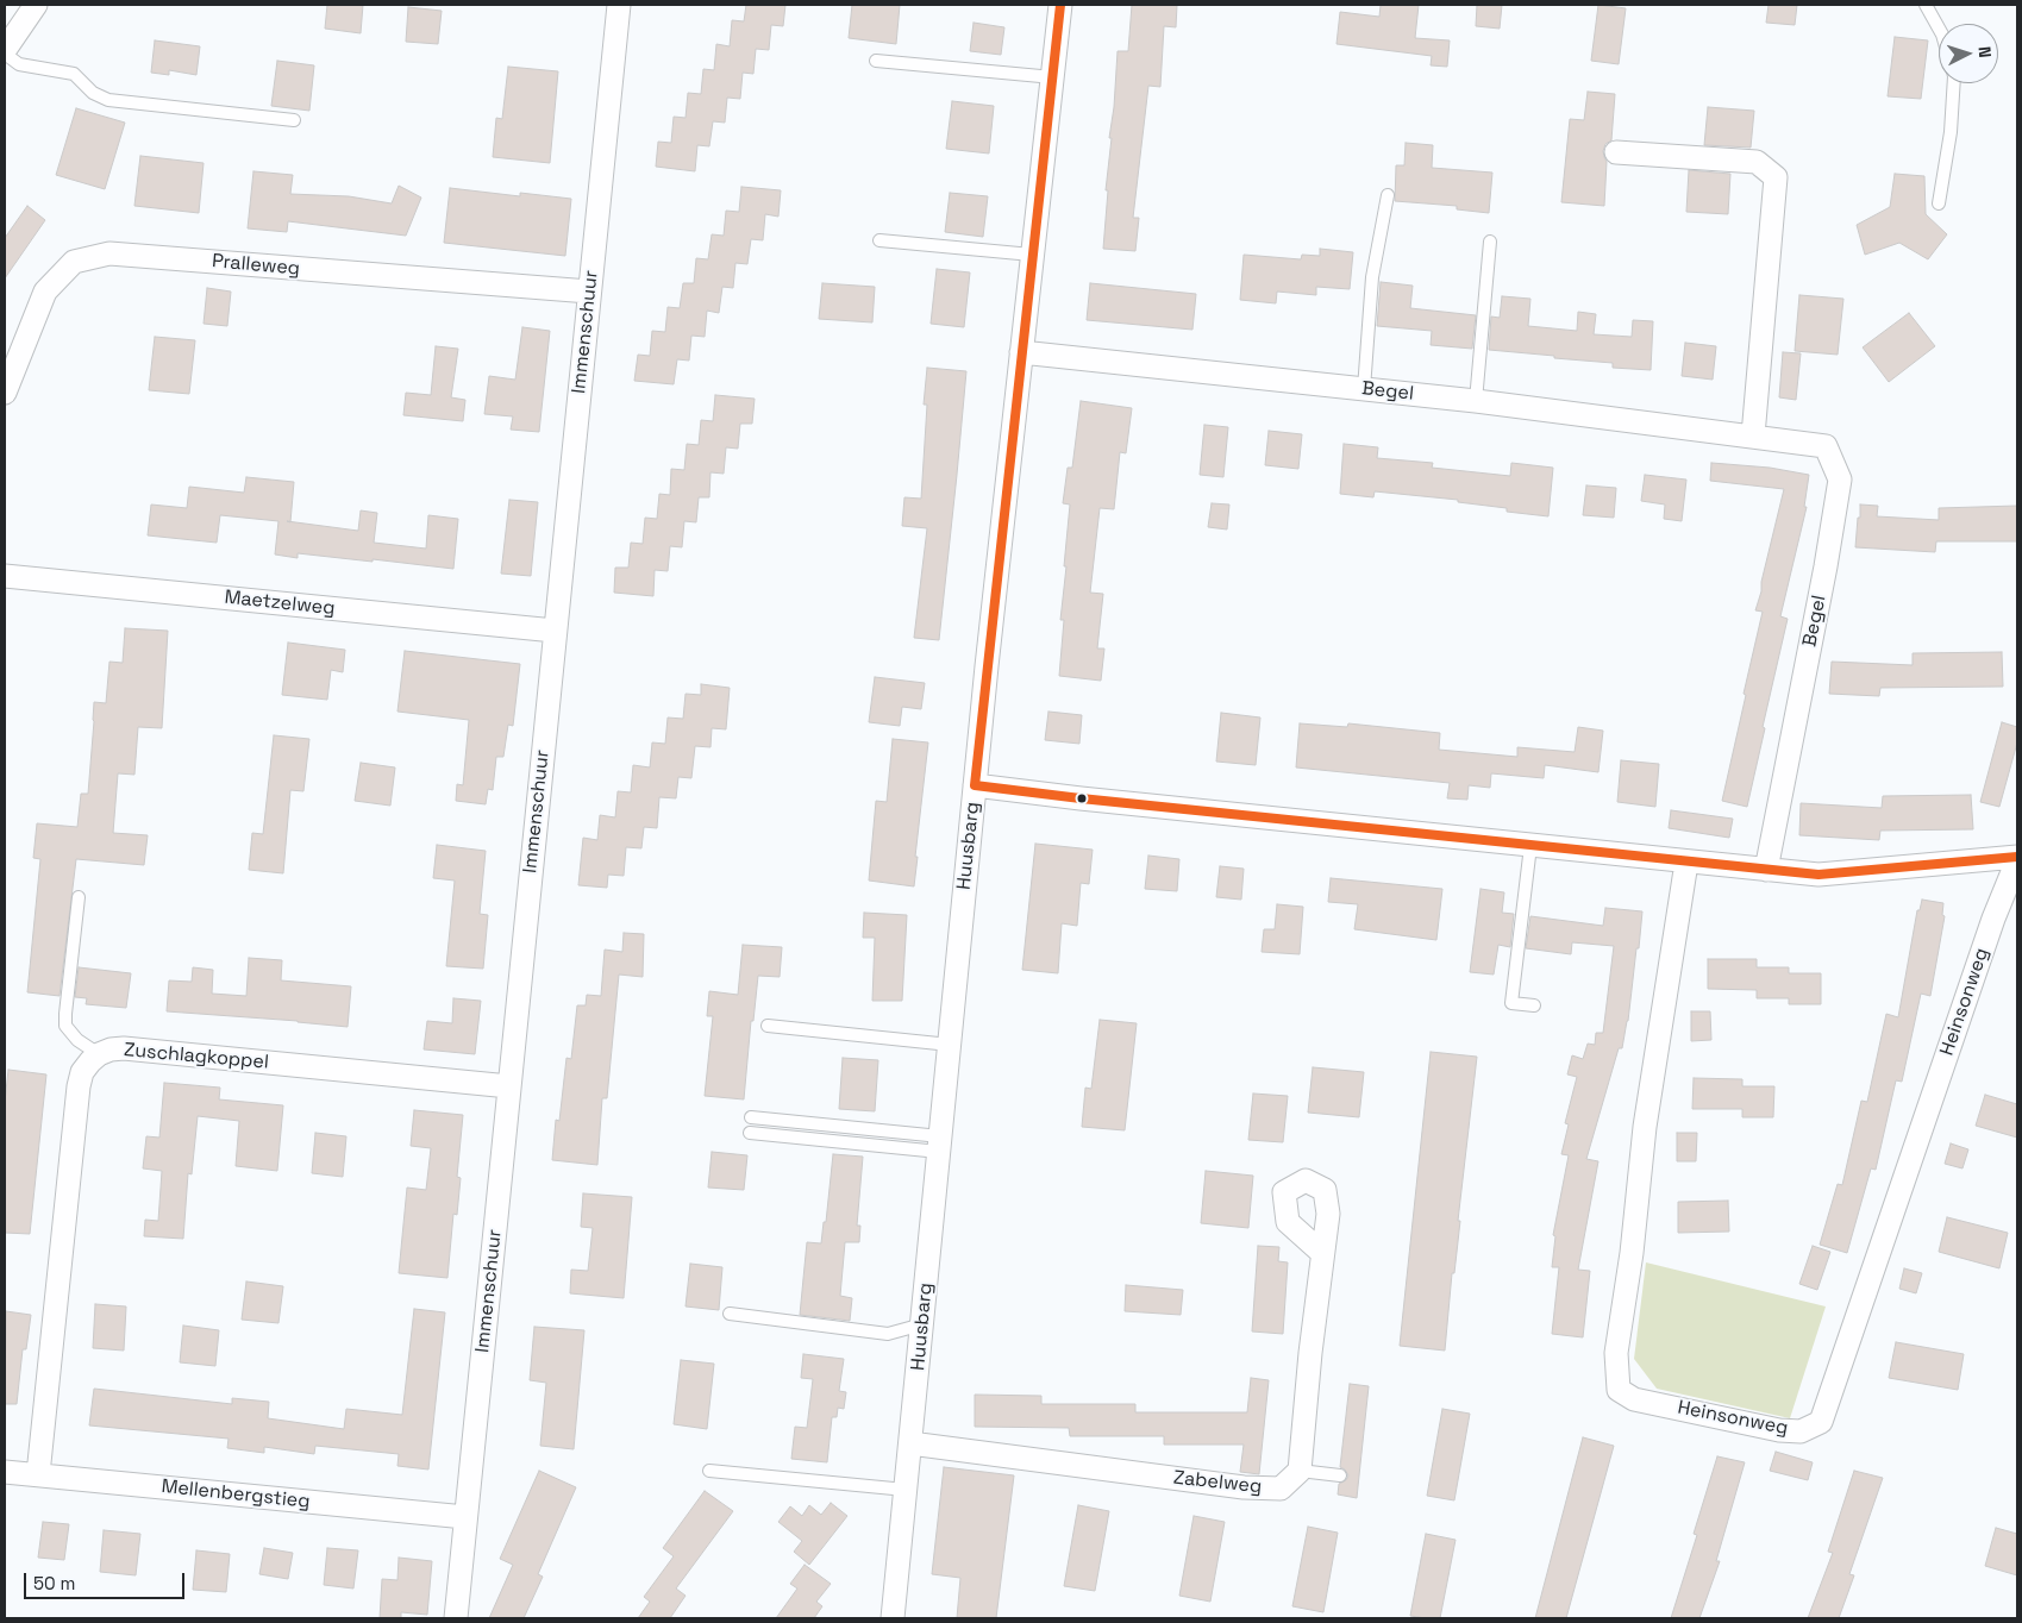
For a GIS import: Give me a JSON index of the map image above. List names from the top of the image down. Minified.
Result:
{"streets":{"street":["Pralleweg","Immenschuur","Begel","Maetzelweg","Huusbarg","Heinsonweg","Zuschlagkoppel","Zabelweg","Mellenbergstieg"]},"crossings":[["Pralleweg","Immenschuur"],["Immenschuur","Maetzelweg"],["Immenschuur","Zuschlagkoppel"],["Immenschuur","Mellenbergstieg"],["Begel","Huusbarg"],["Huusbarg","Zabelweg"],["Zuschlagkoppel","Mellenbergstieg"]],"scale_bar":"50 m","north":"right"}
